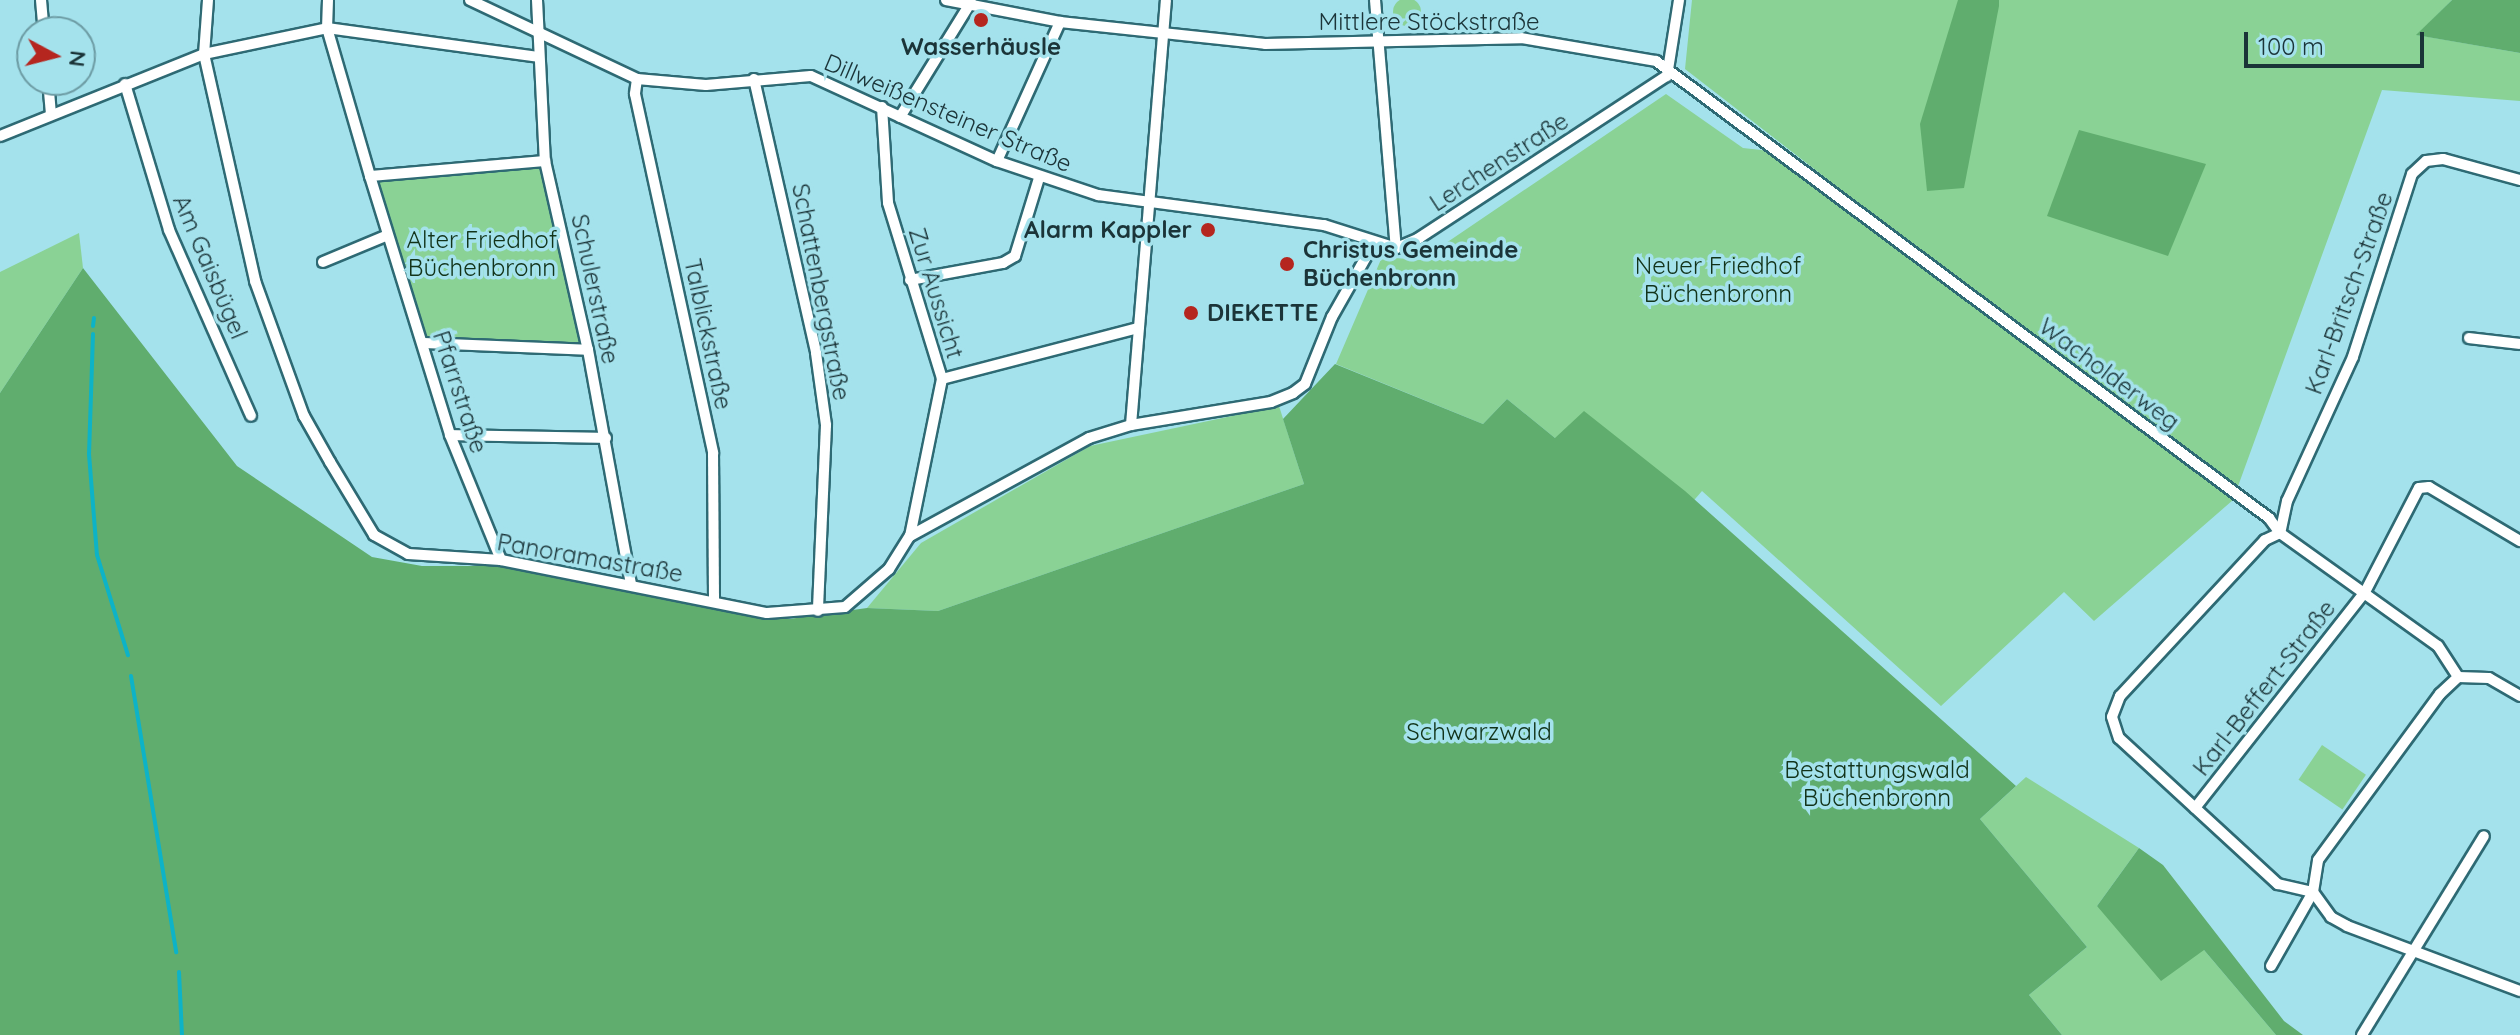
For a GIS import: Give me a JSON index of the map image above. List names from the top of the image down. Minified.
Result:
{"streets":{"street":["Mittlere Stöckstraße","Dillweißensteiner Straße","Lerchenstraße","Am Gaisbügel","Schulerstraße","Schattenbergstraße","Zur Aussicht","Karl-Britsch-Straße","Talblickstraße","Wacholderweg","Pfarrstraße","Panoramastraße","Karl-Beffert-Straße"]},"crossings":[["Mittlere Stöckstraße","Lerchenstraße"],["Mittlere Stöckstraße","Wacholderweg"],["Dillweißensteiner Straße","Schulerstraße"],["Dillweißensteiner Straße","Schattenbergstraße"],["Dillweißensteiner Straße","Zur Aussicht"],["Dillweißensteiner Straße","Talblickstraße"],["Dillweißensteiner Straße","Panoramastraße"],["Lerchenstraße","Wacholderweg"],["Schulerstraße","Panoramastraße"],["Schattenbergstraße","Panoramastraße"],["Zur Aussicht","Panoramastraße"],["Karl-Britsch-Straße","Wacholderweg"],["Talblickstraße","Panoramastraße"],["Wacholderweg","Karl-Beffert-Straße"],["Pfarrstraße","Panoramastraße"]],"parks":["Alter Friedhof Büchenbronn","Neuer Friedhof Büchenbronn","Schwarzwald","Bestattungswald Büchenbronn"],"places":["Wasserhäusle","Alarm Kappler","Christus Gemeinde Büchenbronn","DIEKETTE"],"scale_bar":"100 m","north":"right"}
